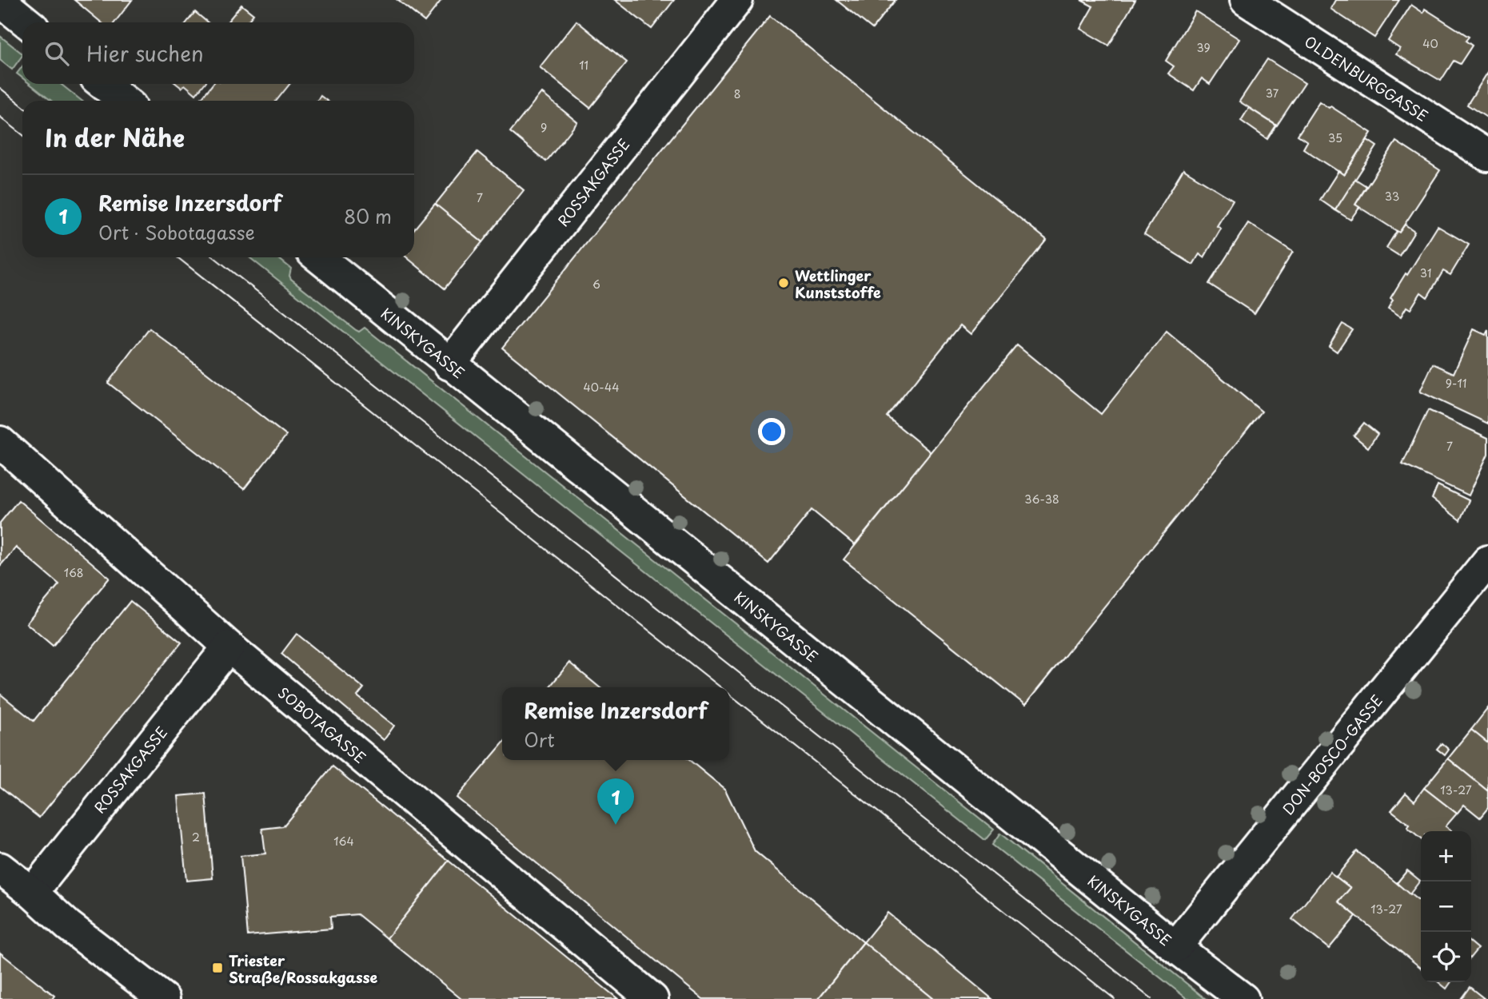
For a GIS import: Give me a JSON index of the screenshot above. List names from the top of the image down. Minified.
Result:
{"streets":{"street":["OLDENBURGGASSE","ROSSAKGASSE","KINSKYGASSE","SOBOTAGASSE","DON-BOSCO-GASSE"]},"crossings":[["ROSSAKGASSE","KINSKYGASSE"],["ROSSAKGASSE","SOBOTAGASSE"],["KINSKYGASSE","DON-BOSCO-GASSE"]],"places":{"other":["Wettlinger Kunststoffe"],"transit":["Triester Straße/Rossakgasse"]},"house_numbers":["40","39","11","37","8","9","35","33","7","31","6","9-11","40-44","7","36-38","168","13-27","2","164","13-27"],"page":{"search":"Hier suchen","heading":"In der Nähe","list":[{"mark":"1","name":"Remise Inzersdorf","note":"Ort · Sobotagasse","value":"80 m"}],"popup":["Remise Inzersdorf","Ort"],"pins":"1","map_buttons":["+","−"]}}
